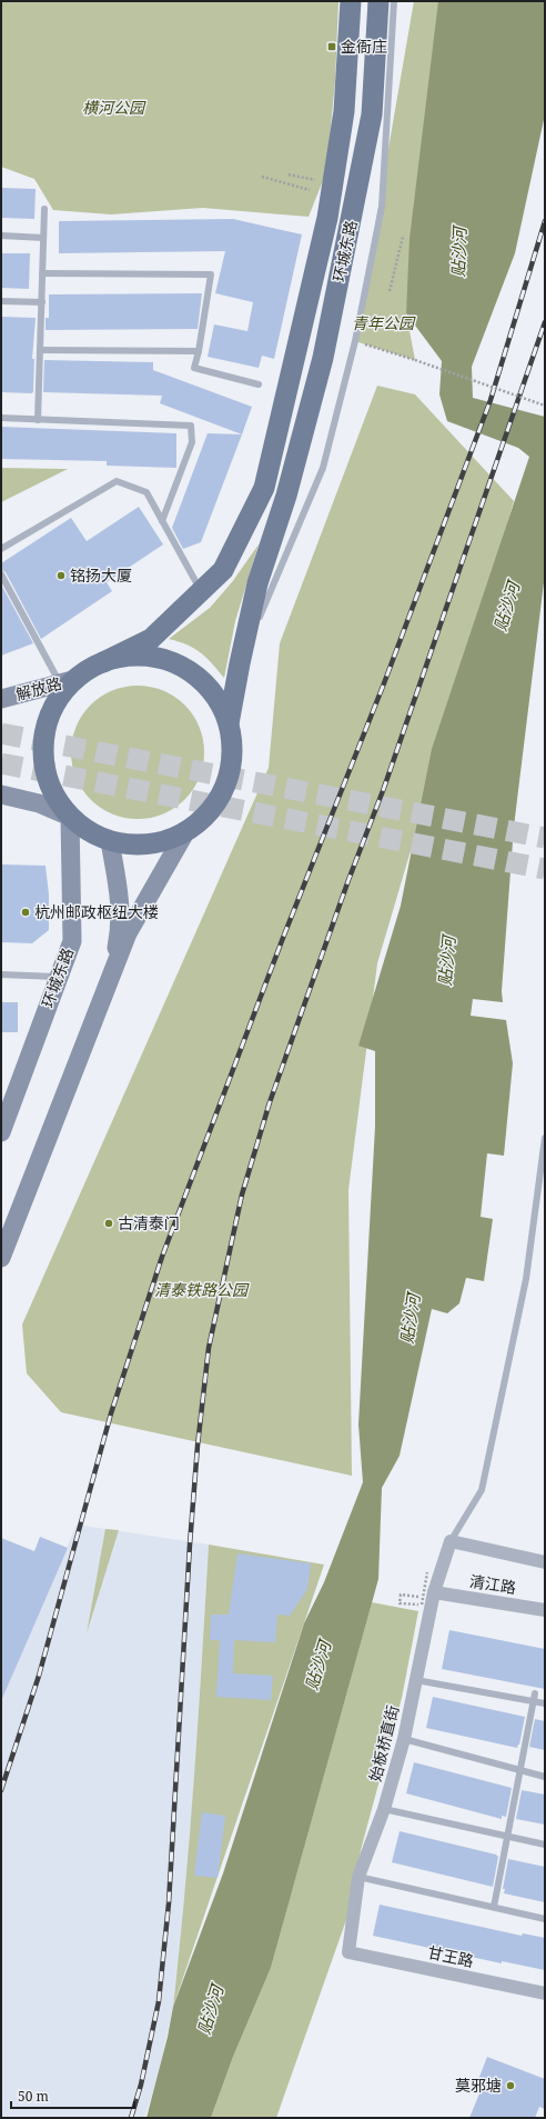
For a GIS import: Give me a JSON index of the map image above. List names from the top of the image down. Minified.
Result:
{"streets":{"main road":["环城东路","解放路"],"street":["清江路","始板桥直街","甘王路"]},"crossings":[["清江路","始板桥直街"],["始板桥直街","甘王路"]],"water":["贴沙河"],"parks":["横河公园","青年公园","清泰铁路公园"],"places":{"transit":["金衙庄"],"other":["铭扬大厦","杭州邮政枢纽大楼","古清泰门","莫邪塘"]},"scale_bar":"50 m"}
